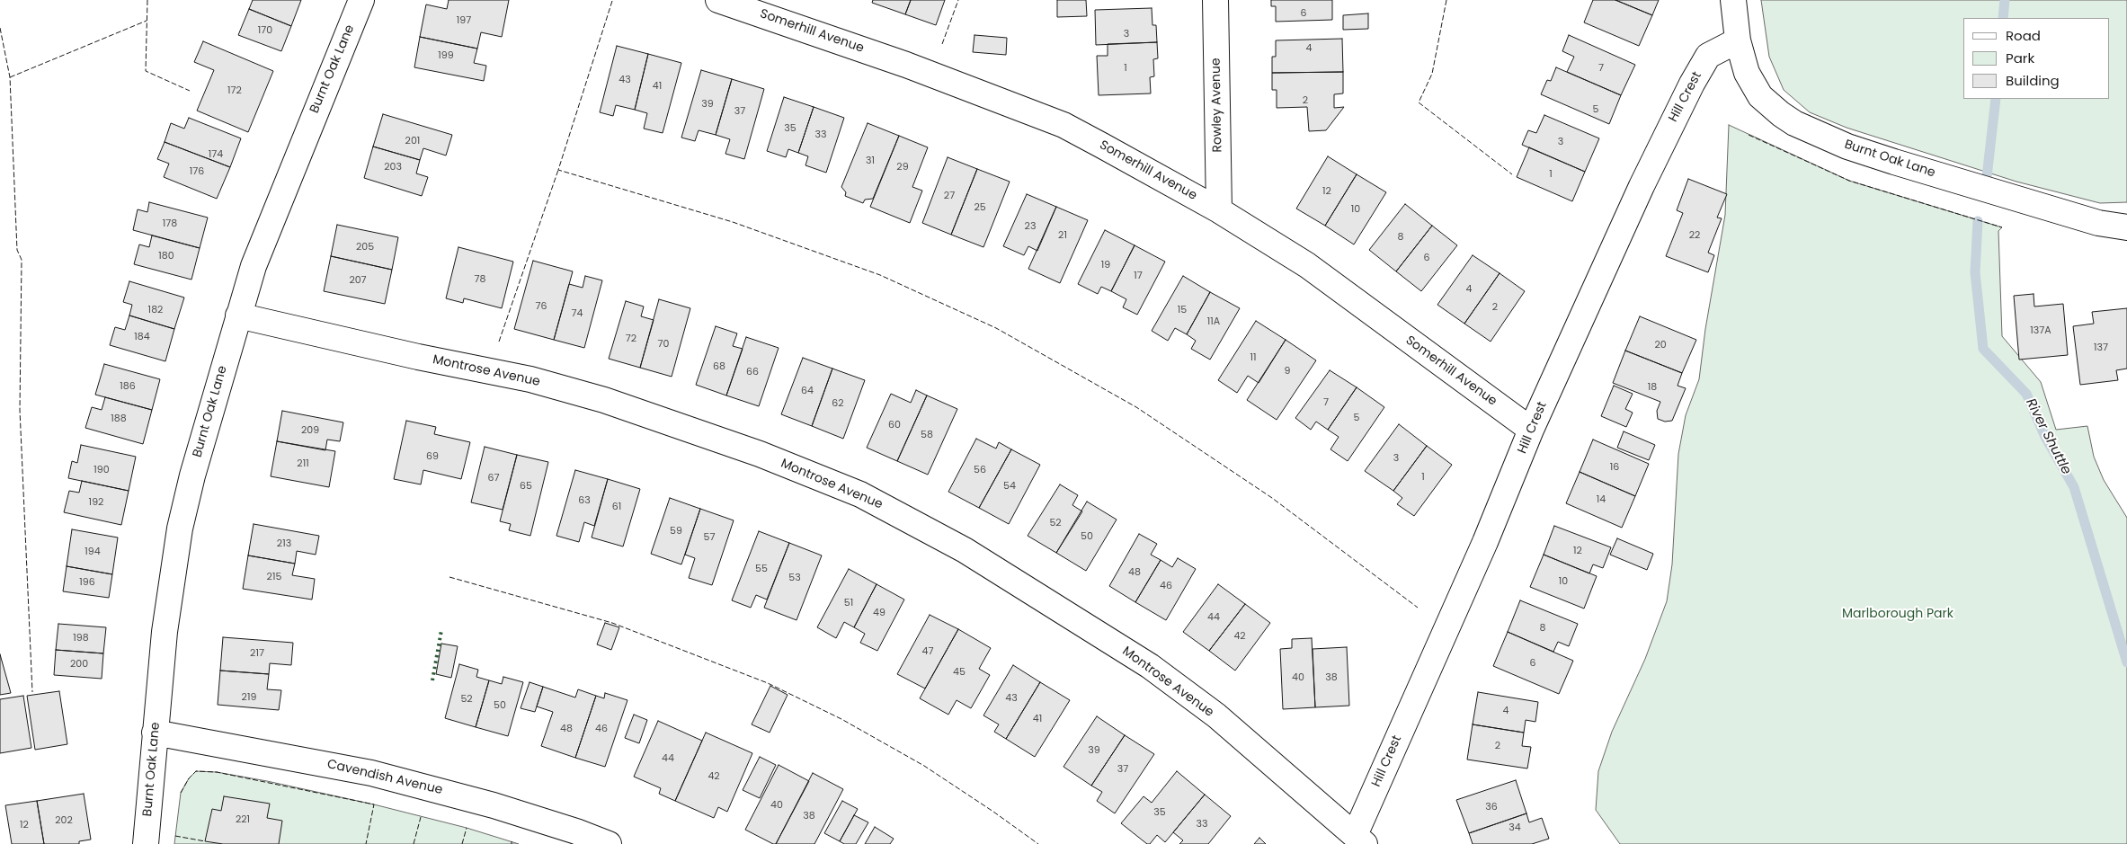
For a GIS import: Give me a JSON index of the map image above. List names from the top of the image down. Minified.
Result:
{"streets":{"street":["Somerhill Avenue","Burnt Oak Lane","Hill Crest","Rowley Avenue","Montrose Avenue","Cavendish Avenue"]},"crossings":[["Somerhill Avenue","Hill Crest"],["Somerhill Avenue","Rowley Avenue"],["Burnt Oak Lane","Hill Crest"],["Burnt Oak Lane","Montrose Avenue"],["Burnt Oak Lane","Cavendish Avenue"],["Hill Crest","Montrose Avenue"]],"water":["River Shuttle"],"parks":["Marlborough Park"],"house_numbers":["6","197","170","3","4","199","1","7","43","41","172","2","39","5","37","35","33","201","3","174","31","203","29","176","1","12","27","25","10","178","23","21","22","8","205","180","6","19","17","78","207","4","76","2","182","15","74","11A","137A","184","72","70","20","137","11","68","9","66","186","18","64","7","62","5","188","60","209","58","69","3","211","16","190","56","1","67","65","54","14","63","192","61","52","59","50","57","213","12","194","55","48","215","53","10","196","46","51","49","44","8","42","198","47","217","6","200","45","40","38","219","43","52","50","4","41","48","46","2","39","44","37","42","40","36","35","38","221","202","33","12","34"],"legend":["Road","Park","Building"]}
